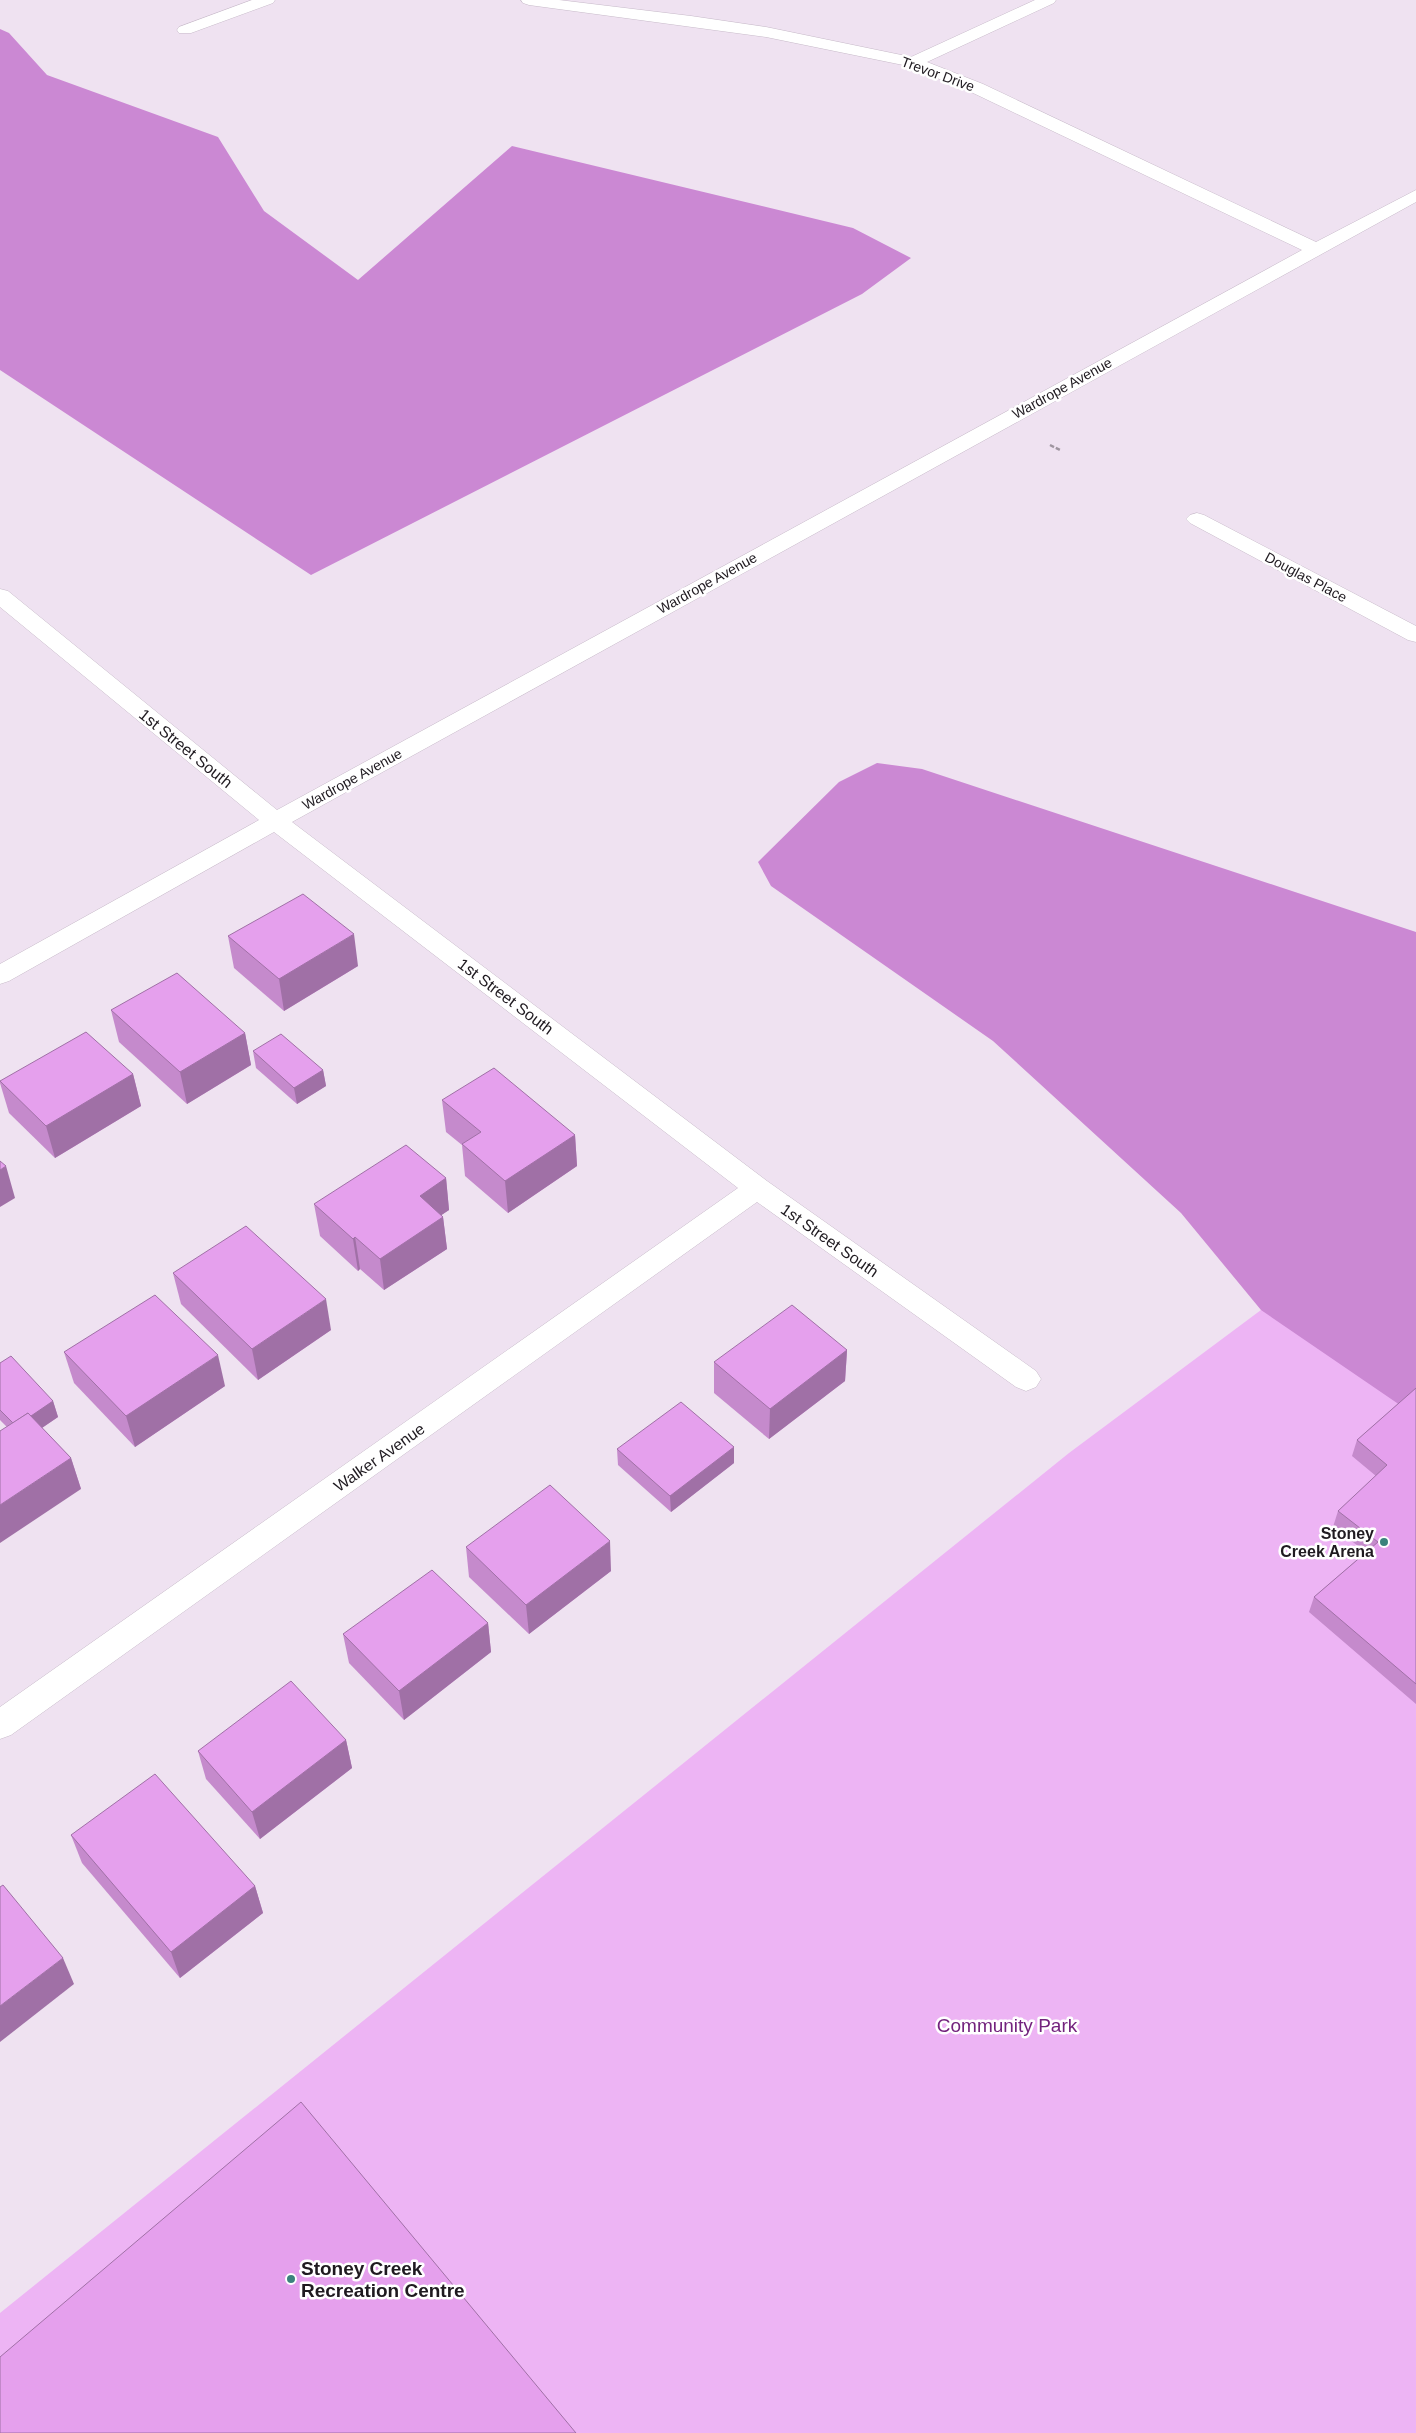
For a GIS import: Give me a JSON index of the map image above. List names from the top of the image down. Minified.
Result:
{"streets":{"street":["Trevor Drive","Wardrope Avenue","Douglas Place","1st Street South","Walker Avenue"]},"crossings":[["Trevor Drive","Wardrope Avenue"],["Wardrope Avenue","1st Street South"],["1st Street South","Walker Avenue"]],"parks":["Community Park"],"places":["Stoney Creek Arena","Stoney Creek Recreation Centre"]}
